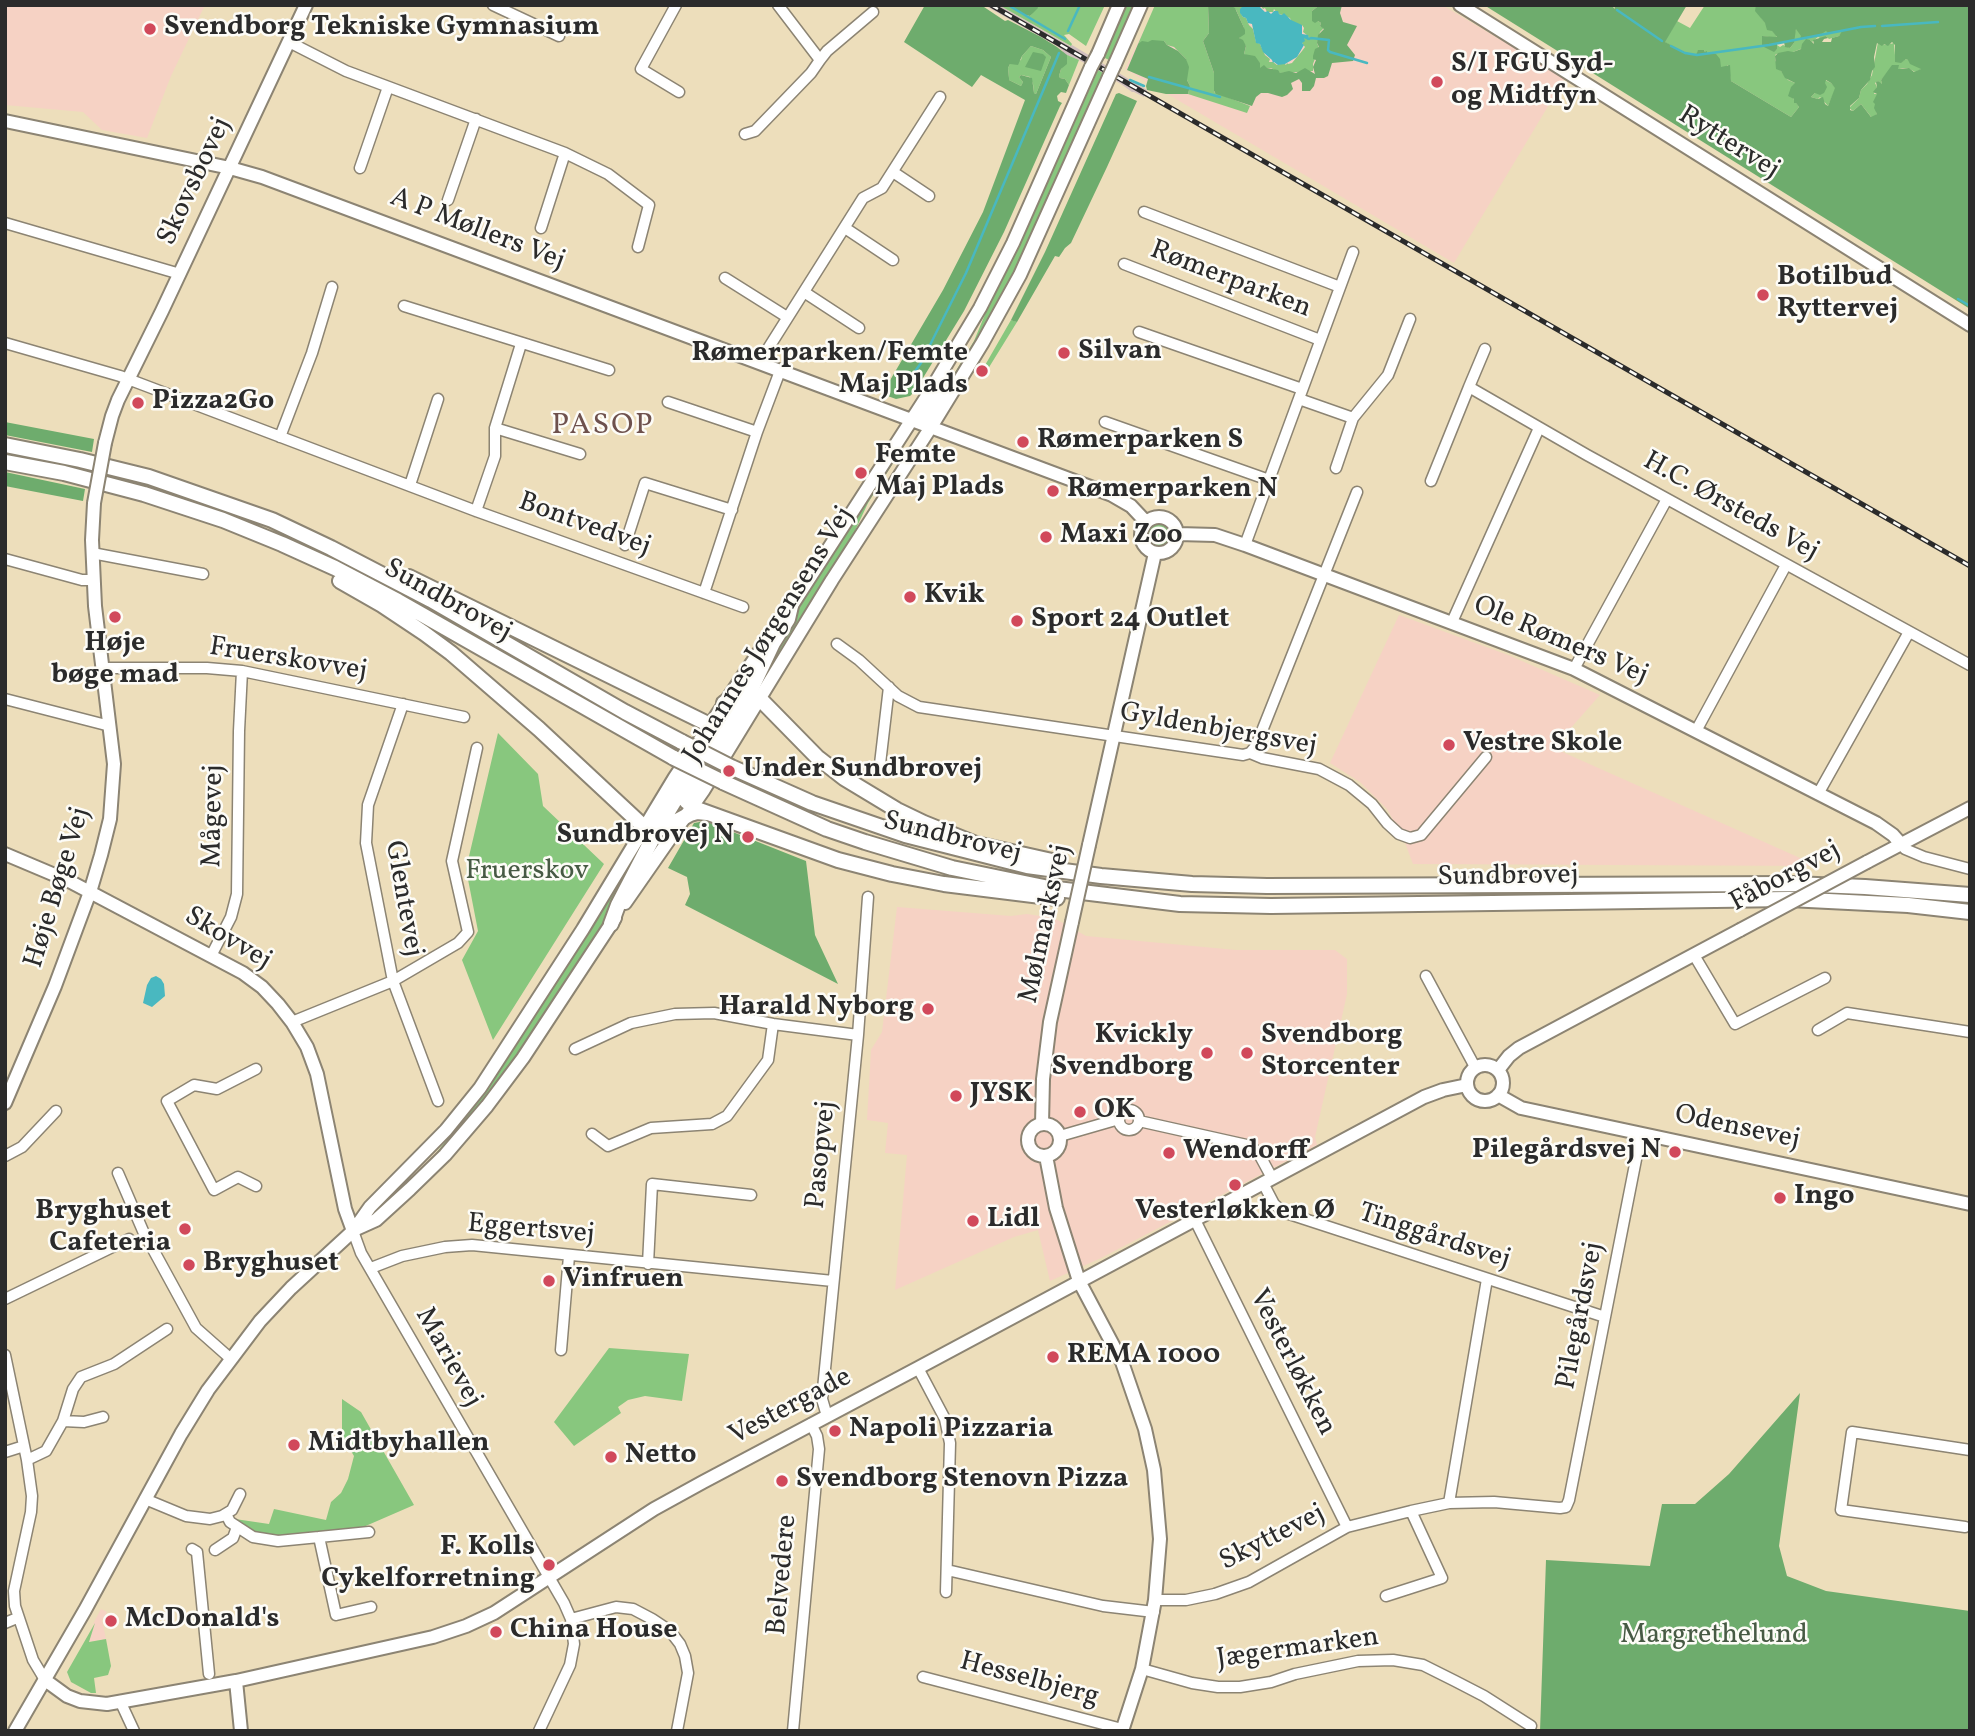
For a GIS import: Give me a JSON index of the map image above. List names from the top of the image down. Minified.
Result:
{"streets":{"main road":["Sundbrovej"],"street":["Ryttervej","Skovsbovej","A P Møllers Vej","Rømerparken","H.C. Ørsteds Vej","Bontvedvej","Johannes Jørgensens Vej","Ole Rømers Vej","Fruerskovvej","Gyldenbjergsvej","Mågevej","Fåborgvej","Høje Bøge Vej","Glentevej","Mølmarksvej","Skovvej","Odensevej","Pasopvej","Eggertsvej","Tinggårdsvej","Pilegårdsvej","Marievej","Vesterløkken","Vestergade","Skyttevej","Belvedere","Jægermarken","Hesselbjerg"]},"crossings":[["Skovsbovej","A P Møllers Vej"],["Skovsbovej","Bontvedvej"],["Skovsbovej","Høje Bøge Vej"],["A P Møllers Vej","Johannes Jørgensens Vej"],["Rømerparken","Ole Rømers Vej"],["Bontvedvej","Høje Bøge Vej"],["Johannes Jørgensens Vej","Skovvej"],["Johannes Jørgensens Vej","Marievej"],["Johannes Jørgensens Vej","Vestergade"],["Ole Rømers Vej","Fåborgvej"],["Fruerskovvej","Mågevej"],["Fruerskovvej","Høje Bøge Vej"],["Fruerskovvej","Glentevej"],["Gyldenbjergsvej","Mølmarksvej"],["Mågevej","Skovvej"],["Fåborgvej","Odensevej"],["Fåborgvej","Vestergade"],["Høje Bøge Vej","Skovvej"],["Glentevej","Skovvej"],["Skovvej","Marievej"],["Odensevej","Pilegårdsvej"],["Odensevej","Vestergade"],["Pasopvej","Eggertsvej"],["Pasopvej","Vestergade"],["Eggertsvej","Marievej"],["Tinggårdsvej","Pilegårdsvej"],["Tinggårdsvej","Vestergade"],["Pilegårdsvej","Skyttevej"],["Marievej","Vestergade"],["Vesterløkken","Vestergade"],["Vesterløkken","Skyttevej"],["Vestergade","Belvedere"]],"districts":["PASOP"],"parks":["Fruerskov","Margrethelund"],"places":["Svendborg Tekniske Gymnasium","S/I FGU Syd- og Midtfyn","Botilbud Ryttervej","Silvan","Rømerparken/Femte Maj Plads","Pizza2Go","Rømerparken S","Femte Maj Plads","Rømerparken N","Maxi Zoo","Kvik","Høje bøge mad","Sport 24 Outlet","Vestre Skole","Under Sundbrovej","Sundbrovej N","Harald Nyborg","Kvickly Svendborg","Svendborg Storcenter","JYSK","OK","Pilegårdsvej N","Wendorff","Vesterløkken Ø","Ingo","Lidl","Bryghuset Cafeteria","Bryghuset","Vinfruen","REMA 1000","Napoli Pizzaria","Midtbyhallen","Netto","Svendborg Stenovn Pizza","F. Kolls Cykelforretning","McDonald's","China House"]}
